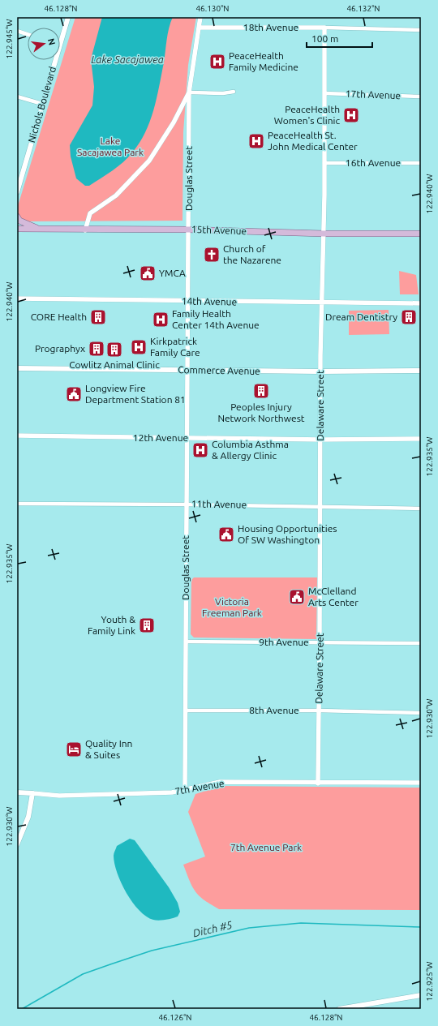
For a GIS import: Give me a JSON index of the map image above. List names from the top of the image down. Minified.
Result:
{"streets":{"main road":["Nichols Boulevard","15th Avenue","Commerce Avenue","7th Avenue"],"street":["18th Avenue","17th Avenue","16th Avenue","Douglas Street","14th Avenue","Delaware Street","12th Avenue","11th Avenue","9th Avenue","8th Avenue"]},"crossings":[["18th Avenue","Delaware Street"],["17th Avenue","Delaware Street"],["16th Avenue","Delaware Street"],["Douglas Street","15th Avenue"],["Douglas Street","14th Avenue"],["Douglas Street","Commerce Avenue"],["Douglas Street","12th Avenue"],["Douglas Street","11th Avenue"],["Douglas Street","9th Avenue"],["Douglas Street","8th Avenue"],["Douglas Street","7th Avenue"],["15th Avenue","Delaware Street"],["14th Avenue","Delaware Street"],["Commerce Avenue","Delaware Street"],["Delaware Street","12th Avenue"],["Delaware Street","11th Avenue"],["Delaware Street","9th Avenue"],["Delaware Street","8th Avenue"],["Delaware Street","7th Avenue"]],"water":["Lake Sacajawea","Ditch #5"],"parks":["Lake Sacajawea Park","Victoria Freeman Park","7th Avenue Park"],"places":{"hospital":["PeaceHealth Family Medicine","PeaceHealth Women's Clinic","PeaceHealth St. John Medical Center","Family Health Center 14th Avenue","Kirkpatrick Family Care","Columbia Asthma & Allergy Clinic"],"church":["Church of the Nazarene"],"public building":["YMCA","Longview Fire Department Station 81","Housing Opportunities Of SW Washington","McClelland Arts Center"],"building":["CORE Health","Dream Dentistry","Prographyx","Cowlitz Animal Clinic","Peoples Injury Network Northwest","Youth & Family Link"],"hotel":["Quality Inn & Suites"]},"scale_bar":"100 m","north":"right","coordinates":["46.128°N","46.130°N","46.132°N","122.945°W","122.940°W","122.935°W","122.930°W","122.925°W","46.126°N"]}
